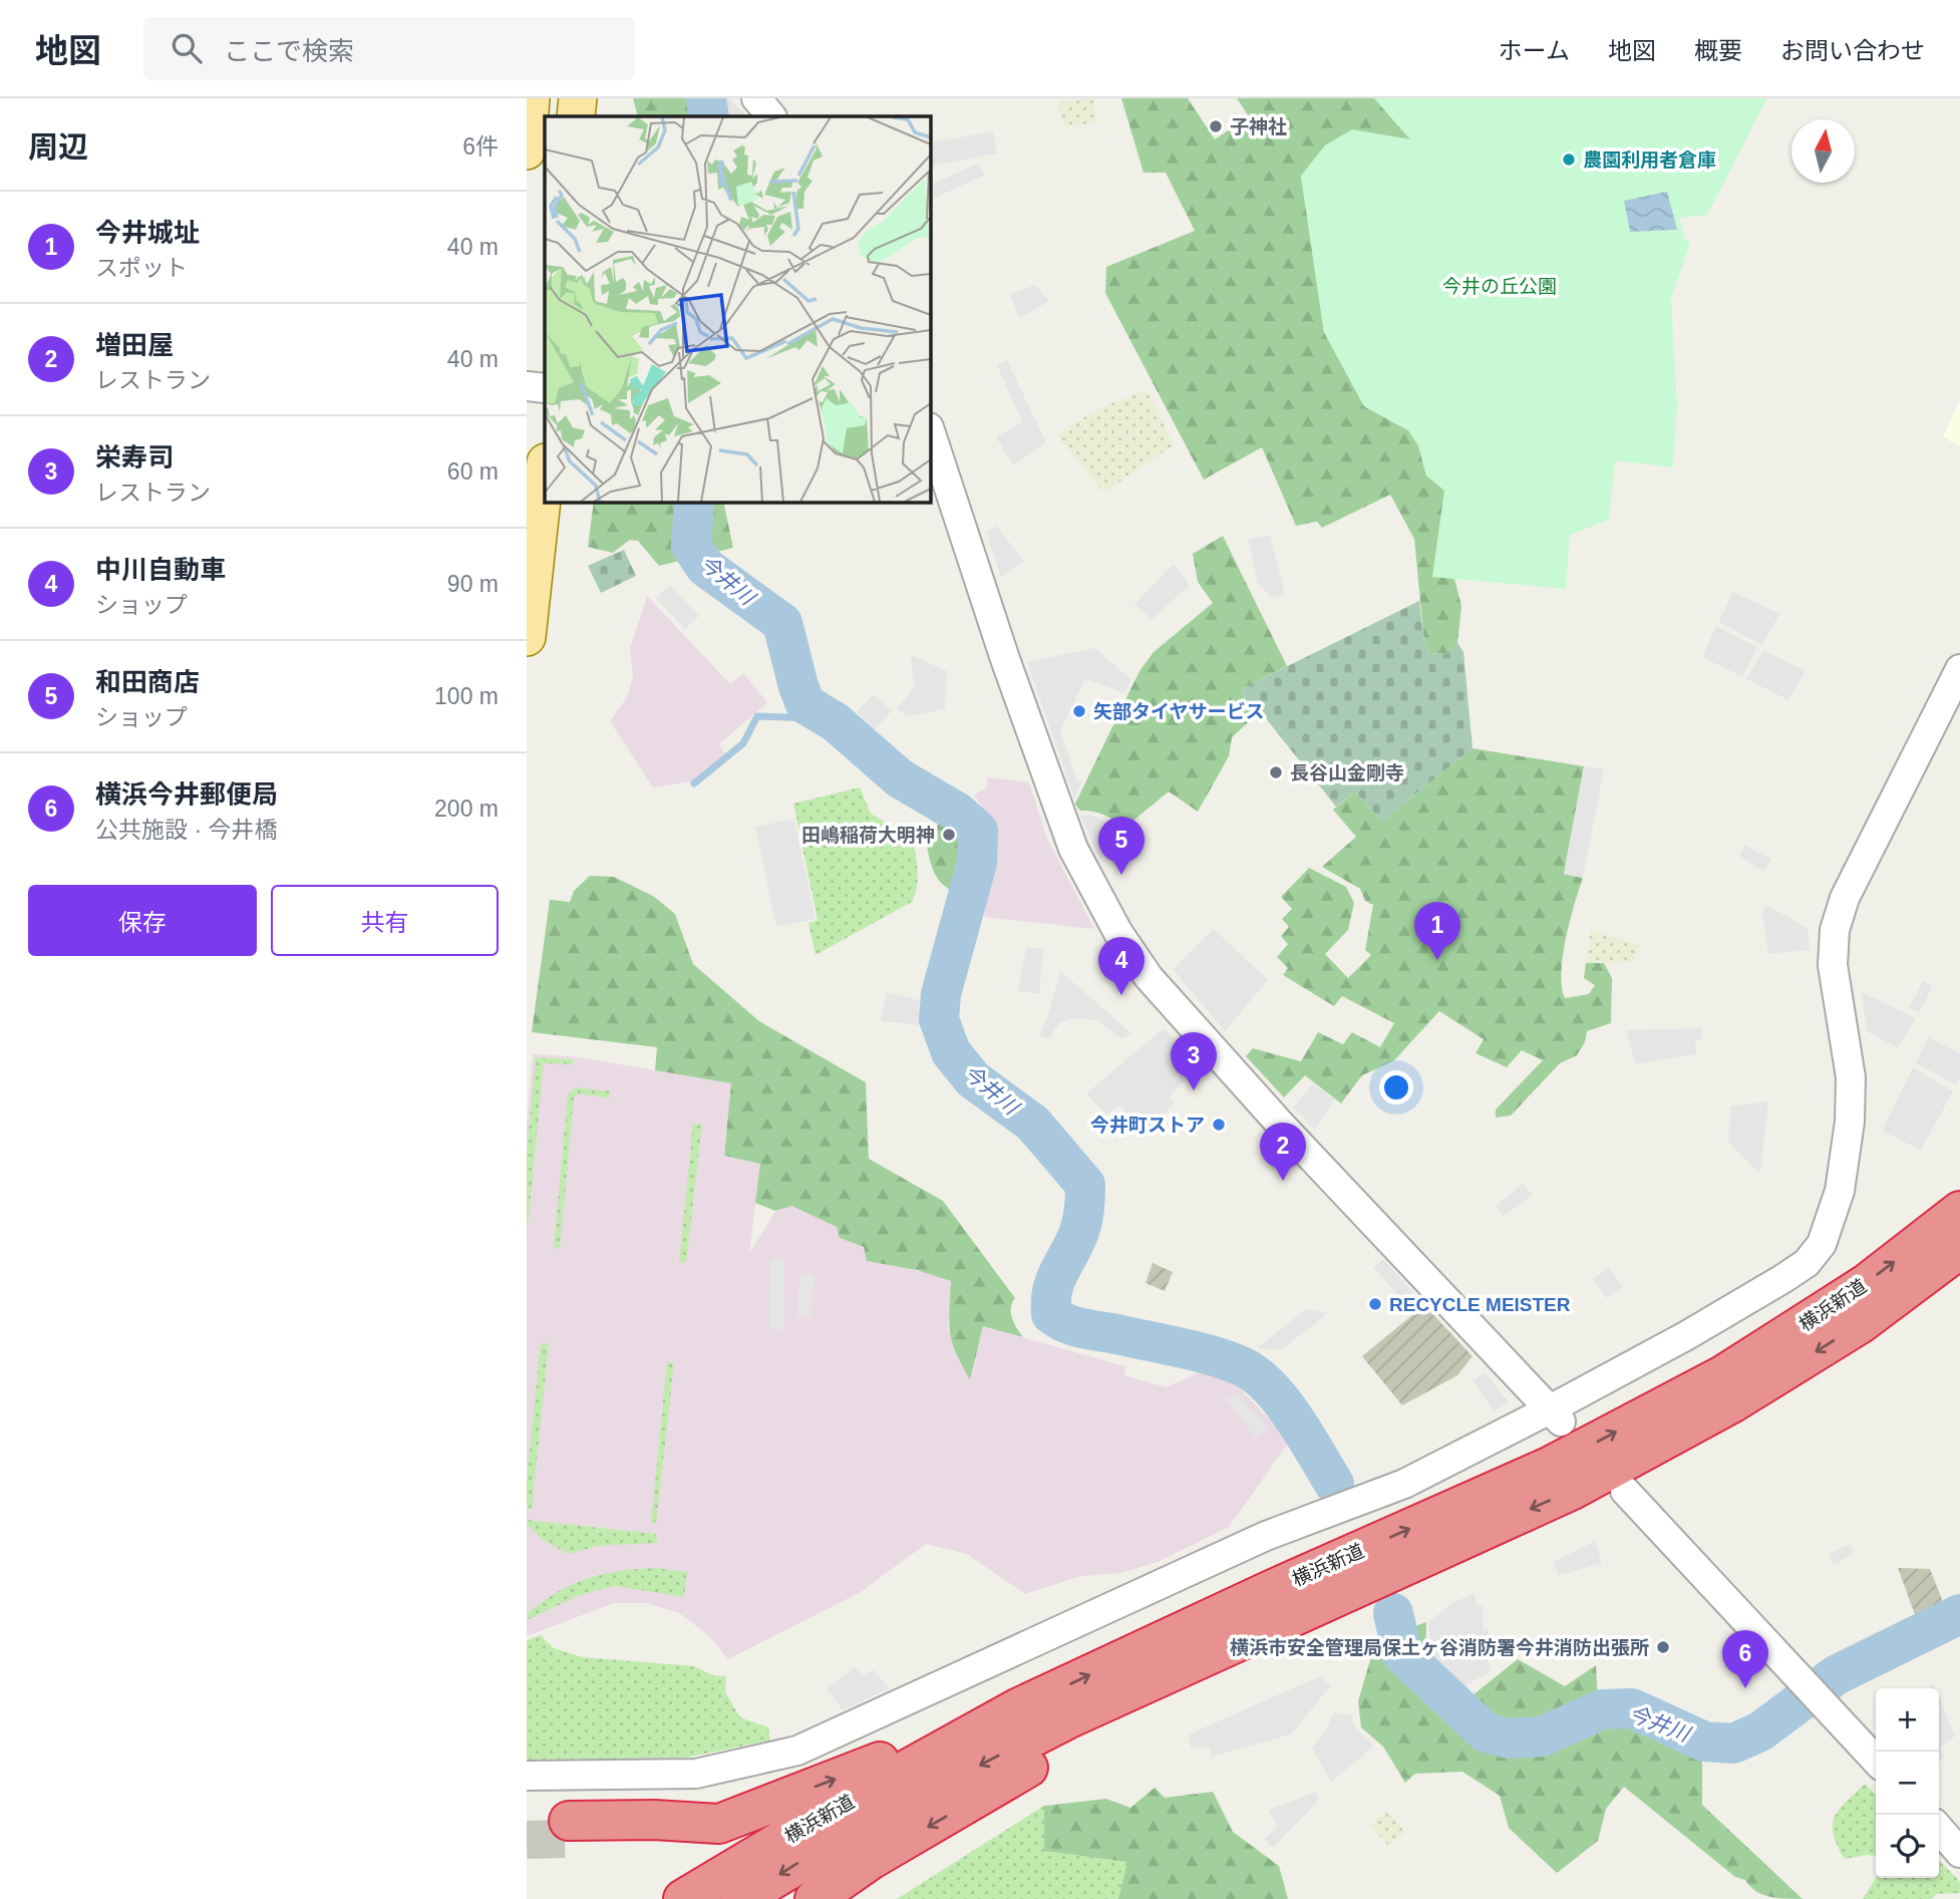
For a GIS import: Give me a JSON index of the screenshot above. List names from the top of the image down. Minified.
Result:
{"streets":{"highway":["横浜新道"]},"water":["今井川"],"parks":["今井の丘公園"],"places":["子神社","農園利用者倉庫","矢部タイヤサービス","長谷山金剛寺","田嶋稲荷大明神","今井町ストア","RECYCLE MEISTER","横浜市安全管理局保土ヶ谷消防署今井消防出張所"],"north":"top","page":{"header":"地図","search":"ここで検索","nav":["ホーム","地図","概要","お問い合わせ"],"heading":["周辺","6件"],"list":[{"mark":"1","name":"今井城址","note":"スポット","value":"40 m"},{"mark":"2","name":"増田屋","note":"レストラン","value":"40 m"},{"mark":"3","name":"栄寿司","note":"レストラン","value":"60 m"},{"mark":"4","name":"中川自動車","note":"ショップ","value":"90 m"},{"mark":"5","name":"和田商店","note":"ショップ","value":"100 m"},{"mark":"6","name":"横浜今井郵便局","note":"公共施設 · 今井橋","value":"200 m"}],"pins":["5","1","4","3","2","6"],"buttons":["保存","共有"],"map_buttons":["+","−"]}}
